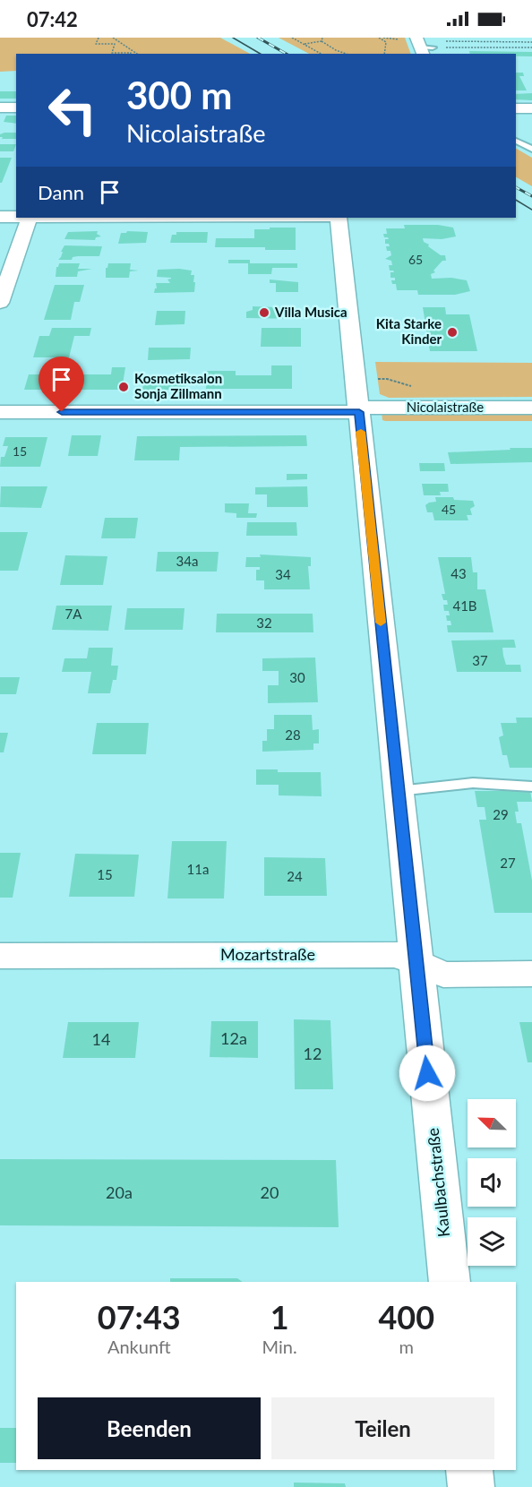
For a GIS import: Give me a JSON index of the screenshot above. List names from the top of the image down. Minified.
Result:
{"streets":{"street":["Nicolaistraße","Mozartstraße","Kaulbachstraße"]},"crossings":[["Nicolaistraße","Kaulbachstraße"],["Mozartstraße","Kaulbachstraße"]],"places":["Villa Musica","Kita Starke Kinder","Kosmetiksalon Sonja Zillmann"],"house_numbers":["65","15","45","34a","43","34","41B","7A","32","37","30","28","29","27","11a","15","24","12a","14","12","20a","20"],"north":"top left","page":{"status":"07:42","turn":["300 m","Nicolaistraße"],"then":"Dann","eta":["07:43","Ankunft","1","Min.","400","m"],"buttons":["Beenden","Teilen"]}}
